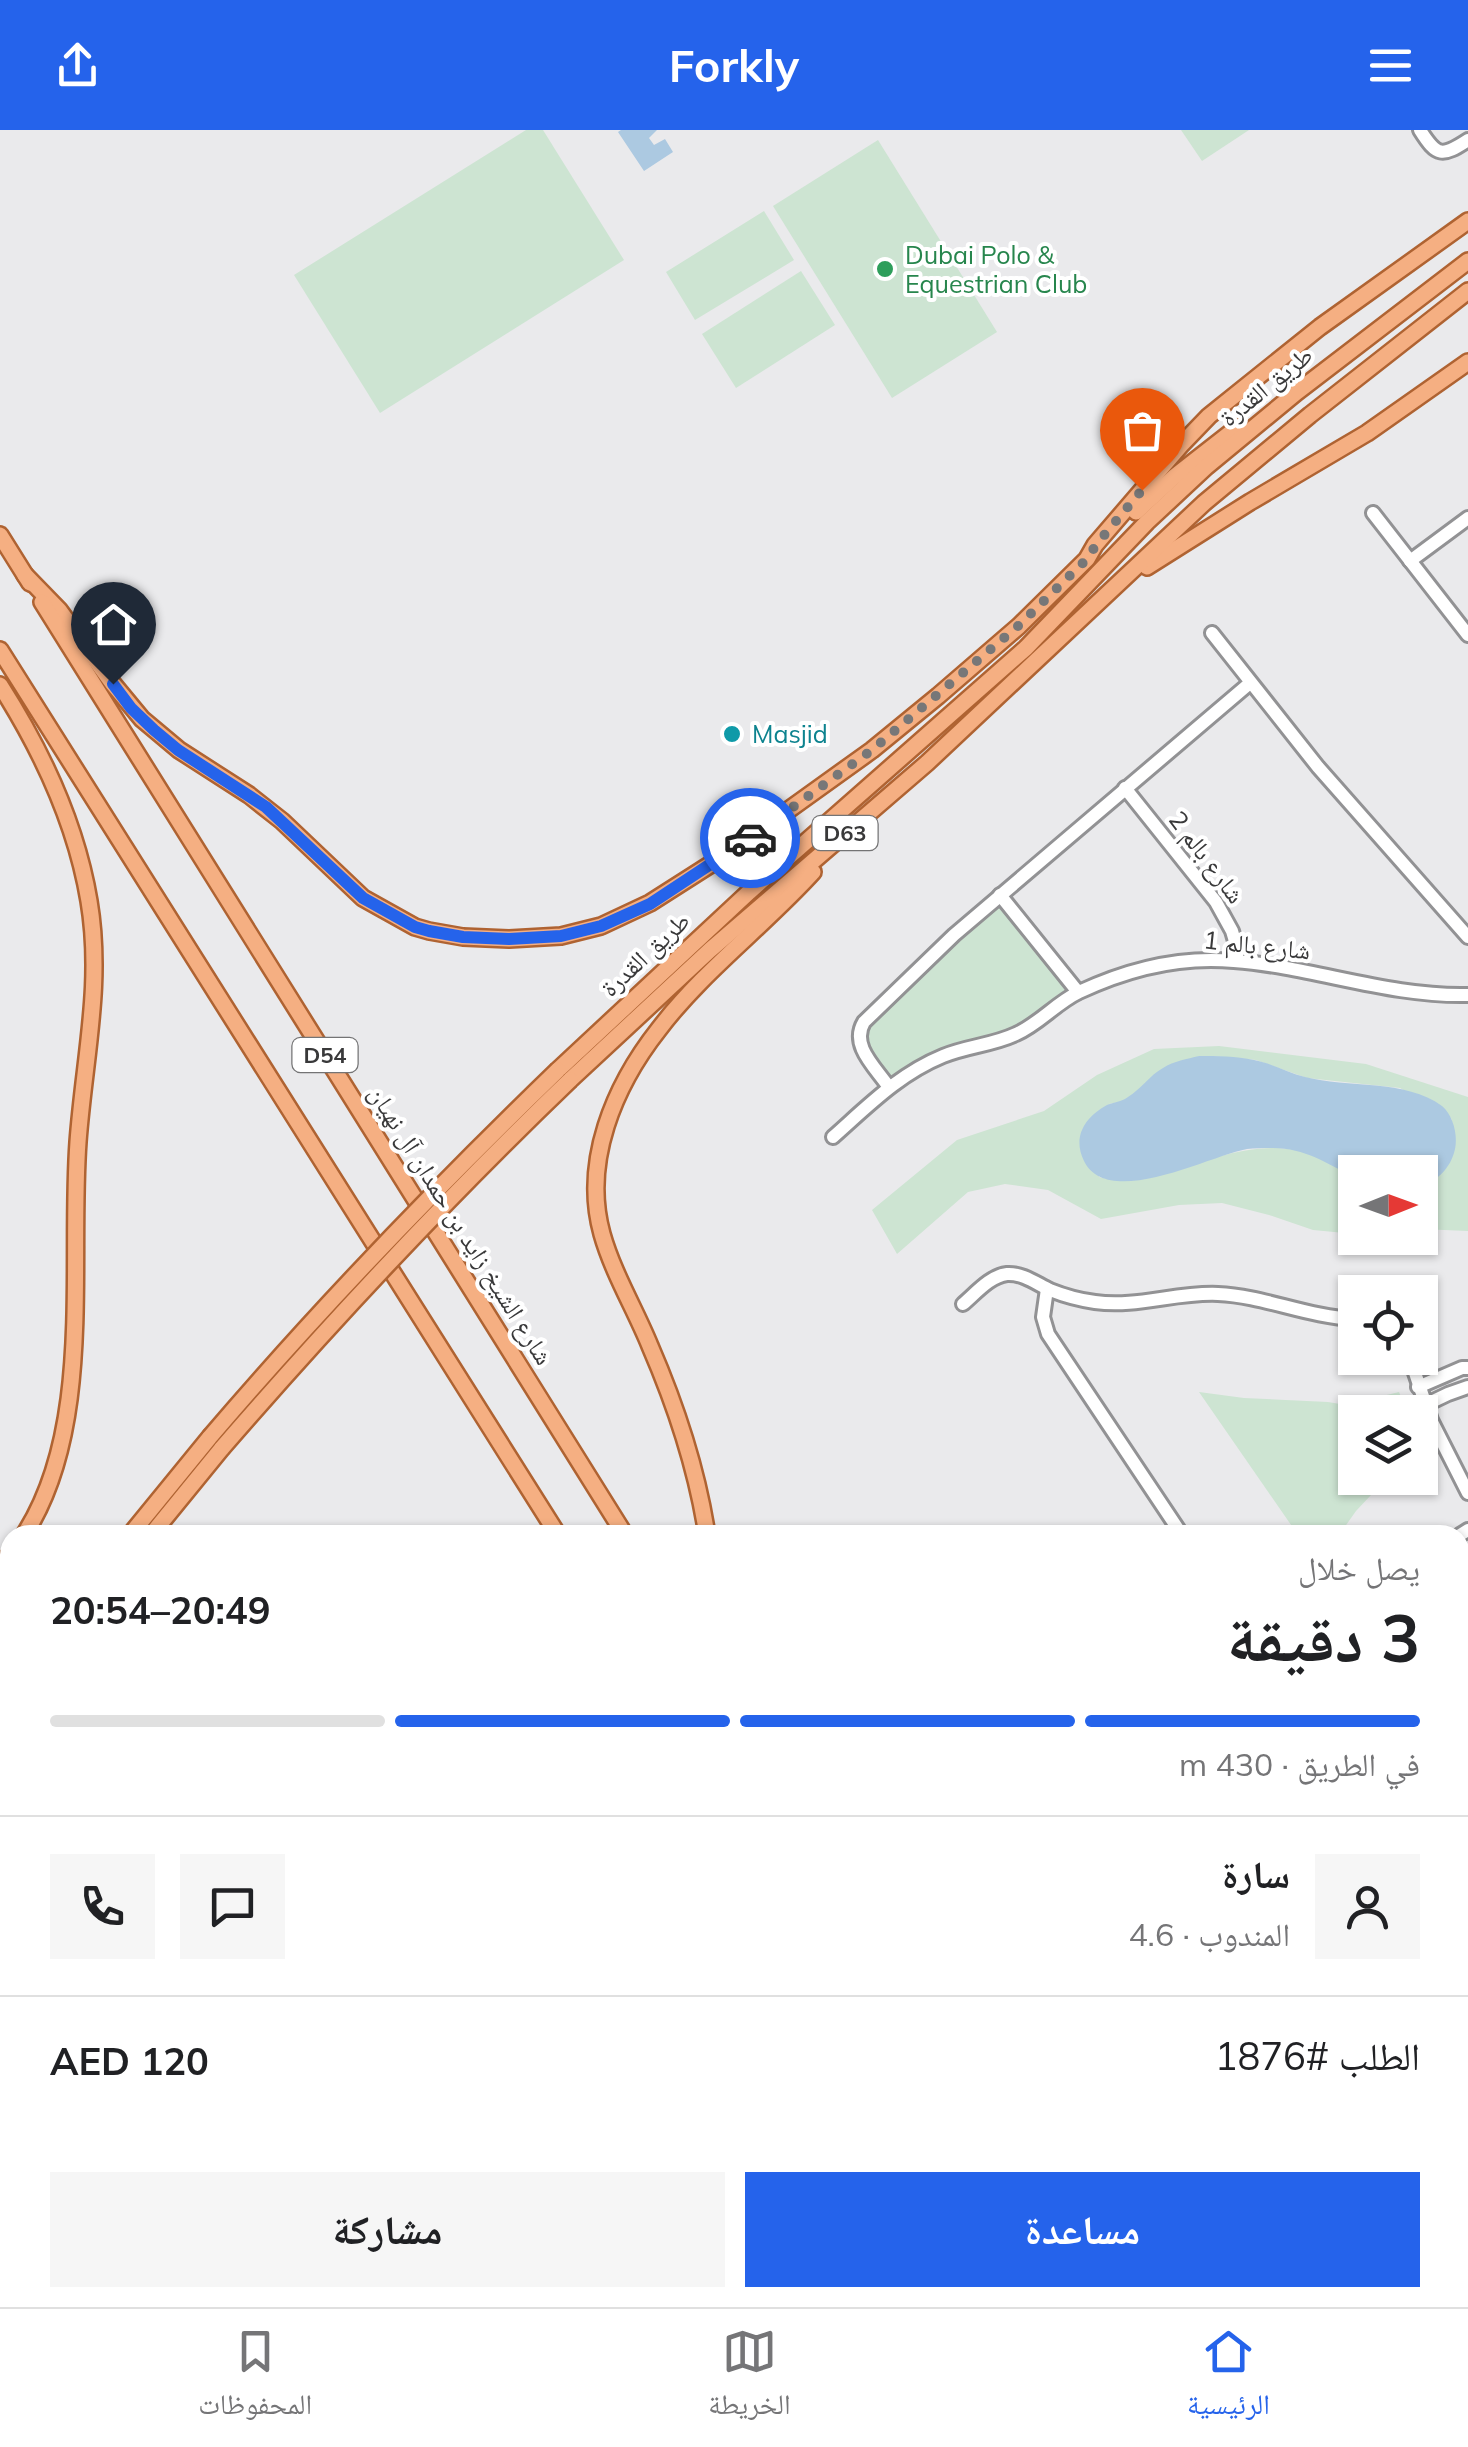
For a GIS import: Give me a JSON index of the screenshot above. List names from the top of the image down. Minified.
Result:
{"streets":{"main road":["طريق القدرة","D63","D54","شارع الشيخ زايد بن حمدان آل نهيان"],"street":["شارع بالم 2","شارع بالم 1"]},"crossings":[["طريق القدرة","شارع الشيخ زايد بن حمدان آل نهيان"],["شارع بالم 2","شارع بالم 1"]],"places":["Dubai Polo & Equestrian Club","Masjid"],"north":"right","page":{"header":"Forkly","heading":["3 دقيقة","يصل خلال","20:49–20:54"],"panel":["سارة","المندوب · 4.6","الطلب #1876","AED 120"],"bar":"في الطريق · 430 m","buttons":["مساعدة","مشاركة"],"tabs":["الرئيسية","الخريطة","المحفوظات"]}}
